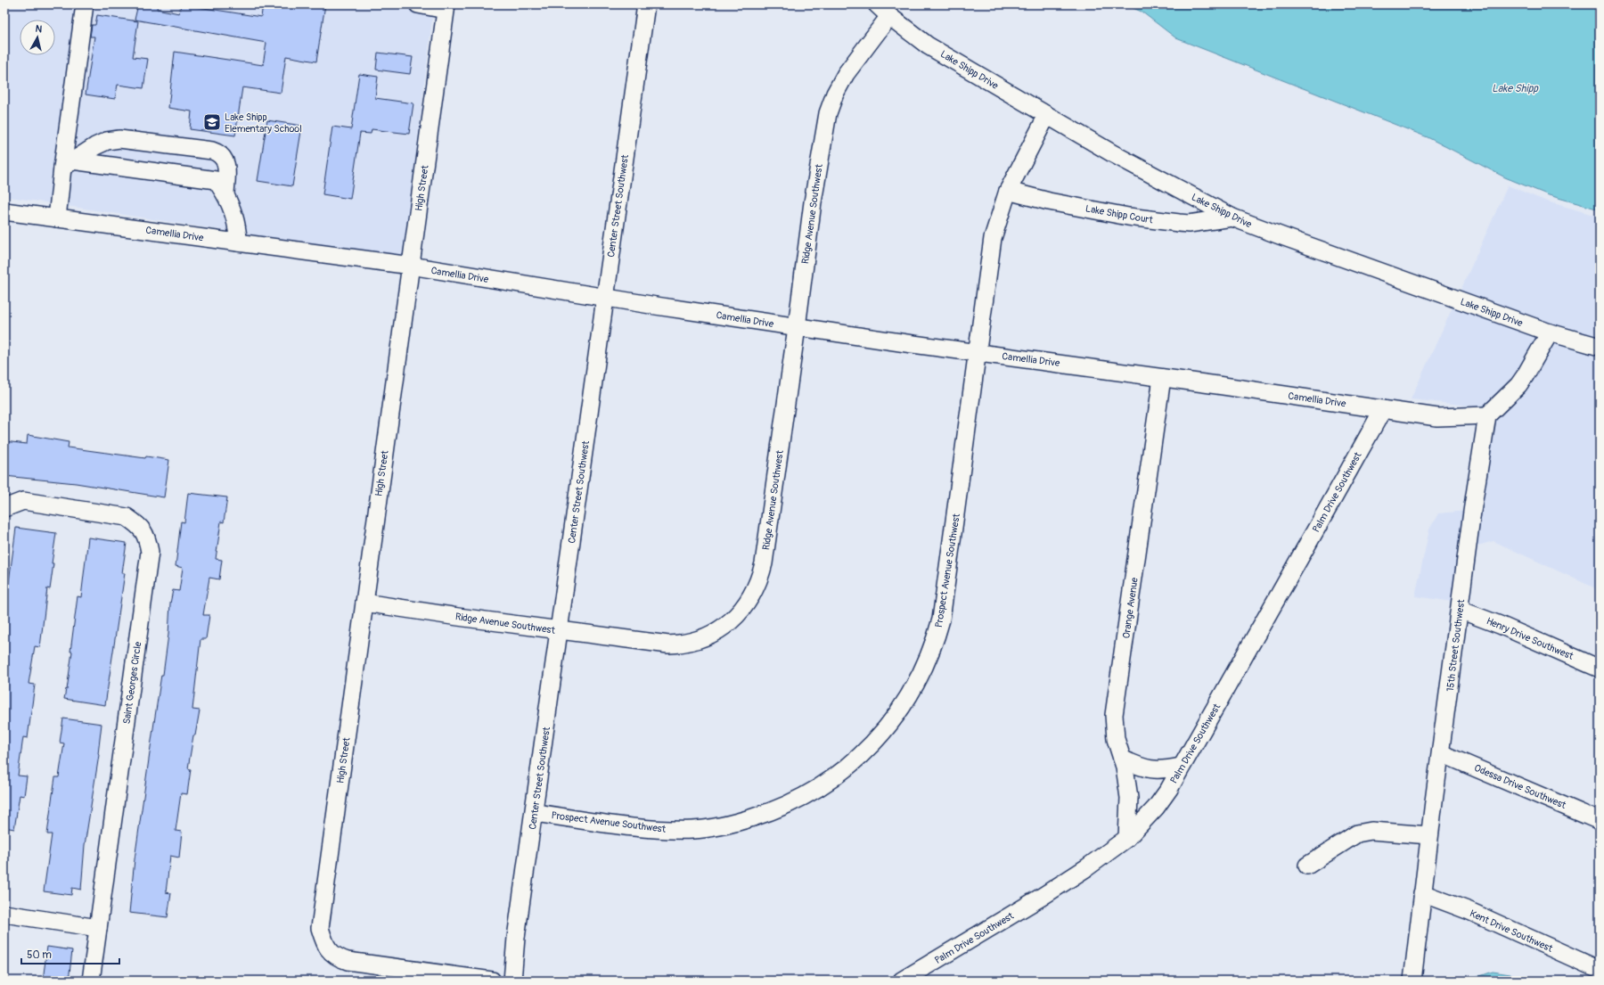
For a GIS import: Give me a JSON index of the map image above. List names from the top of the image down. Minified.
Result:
{"streets":{"street":["Lake Shipp Drive","High Street","Center Street Southwest","Ridge Avenue Southwest","Lake Shipp Court","Camellia Drive","Palm Drive Southwest","Prospect Avenue Southwest","Orange Avenue","Henry Drive Southwest","15th Street Southwest","Saint Georges Circle","Odessa Drive Southwest","Kent Drive Southwest"]},"crossings":[["Lake Shipp Drive","Ridge Avenue Southwest"],["Lake Shipp Drive","Lake Shipp Court"],["Lake Shipp Drive","Prospect Avenue Southwest"],["High Street","Ridge Avenue Southwest"],["High Street","Camellia Drive"],["Center Street Southwest","Ridge Avenue Southwest"],["Center Street Southwest","Camellia Drive"],["Center Street Southwest","Prospect Avenue Southwest"],["Ridge Avenue Southwest","Camellia Drive"],["Lake Shipp Court","Prospect Avenue Southwest"],["Camellia Drive","Palm Drive Southwest"],["Camellia Drive","Prospect Avenue Southwest"],["Camellia Drive","Orange Avenue"],["Camellia Drive","15th Street Southwest"],["Palm Drive Southwest","Orange Avenue"],["Henry Drive Southwest","15th Street Southwest"],["15th Street Southwest","Odessa Drive Southwest"],["15th Street Southwest","Kent Drive Southwest"]],"water":["Lake Shipp"],"places":{"school or university":["Lake Shipp Elementary School"]},"scale_bar":"50 m","north":"top"}
